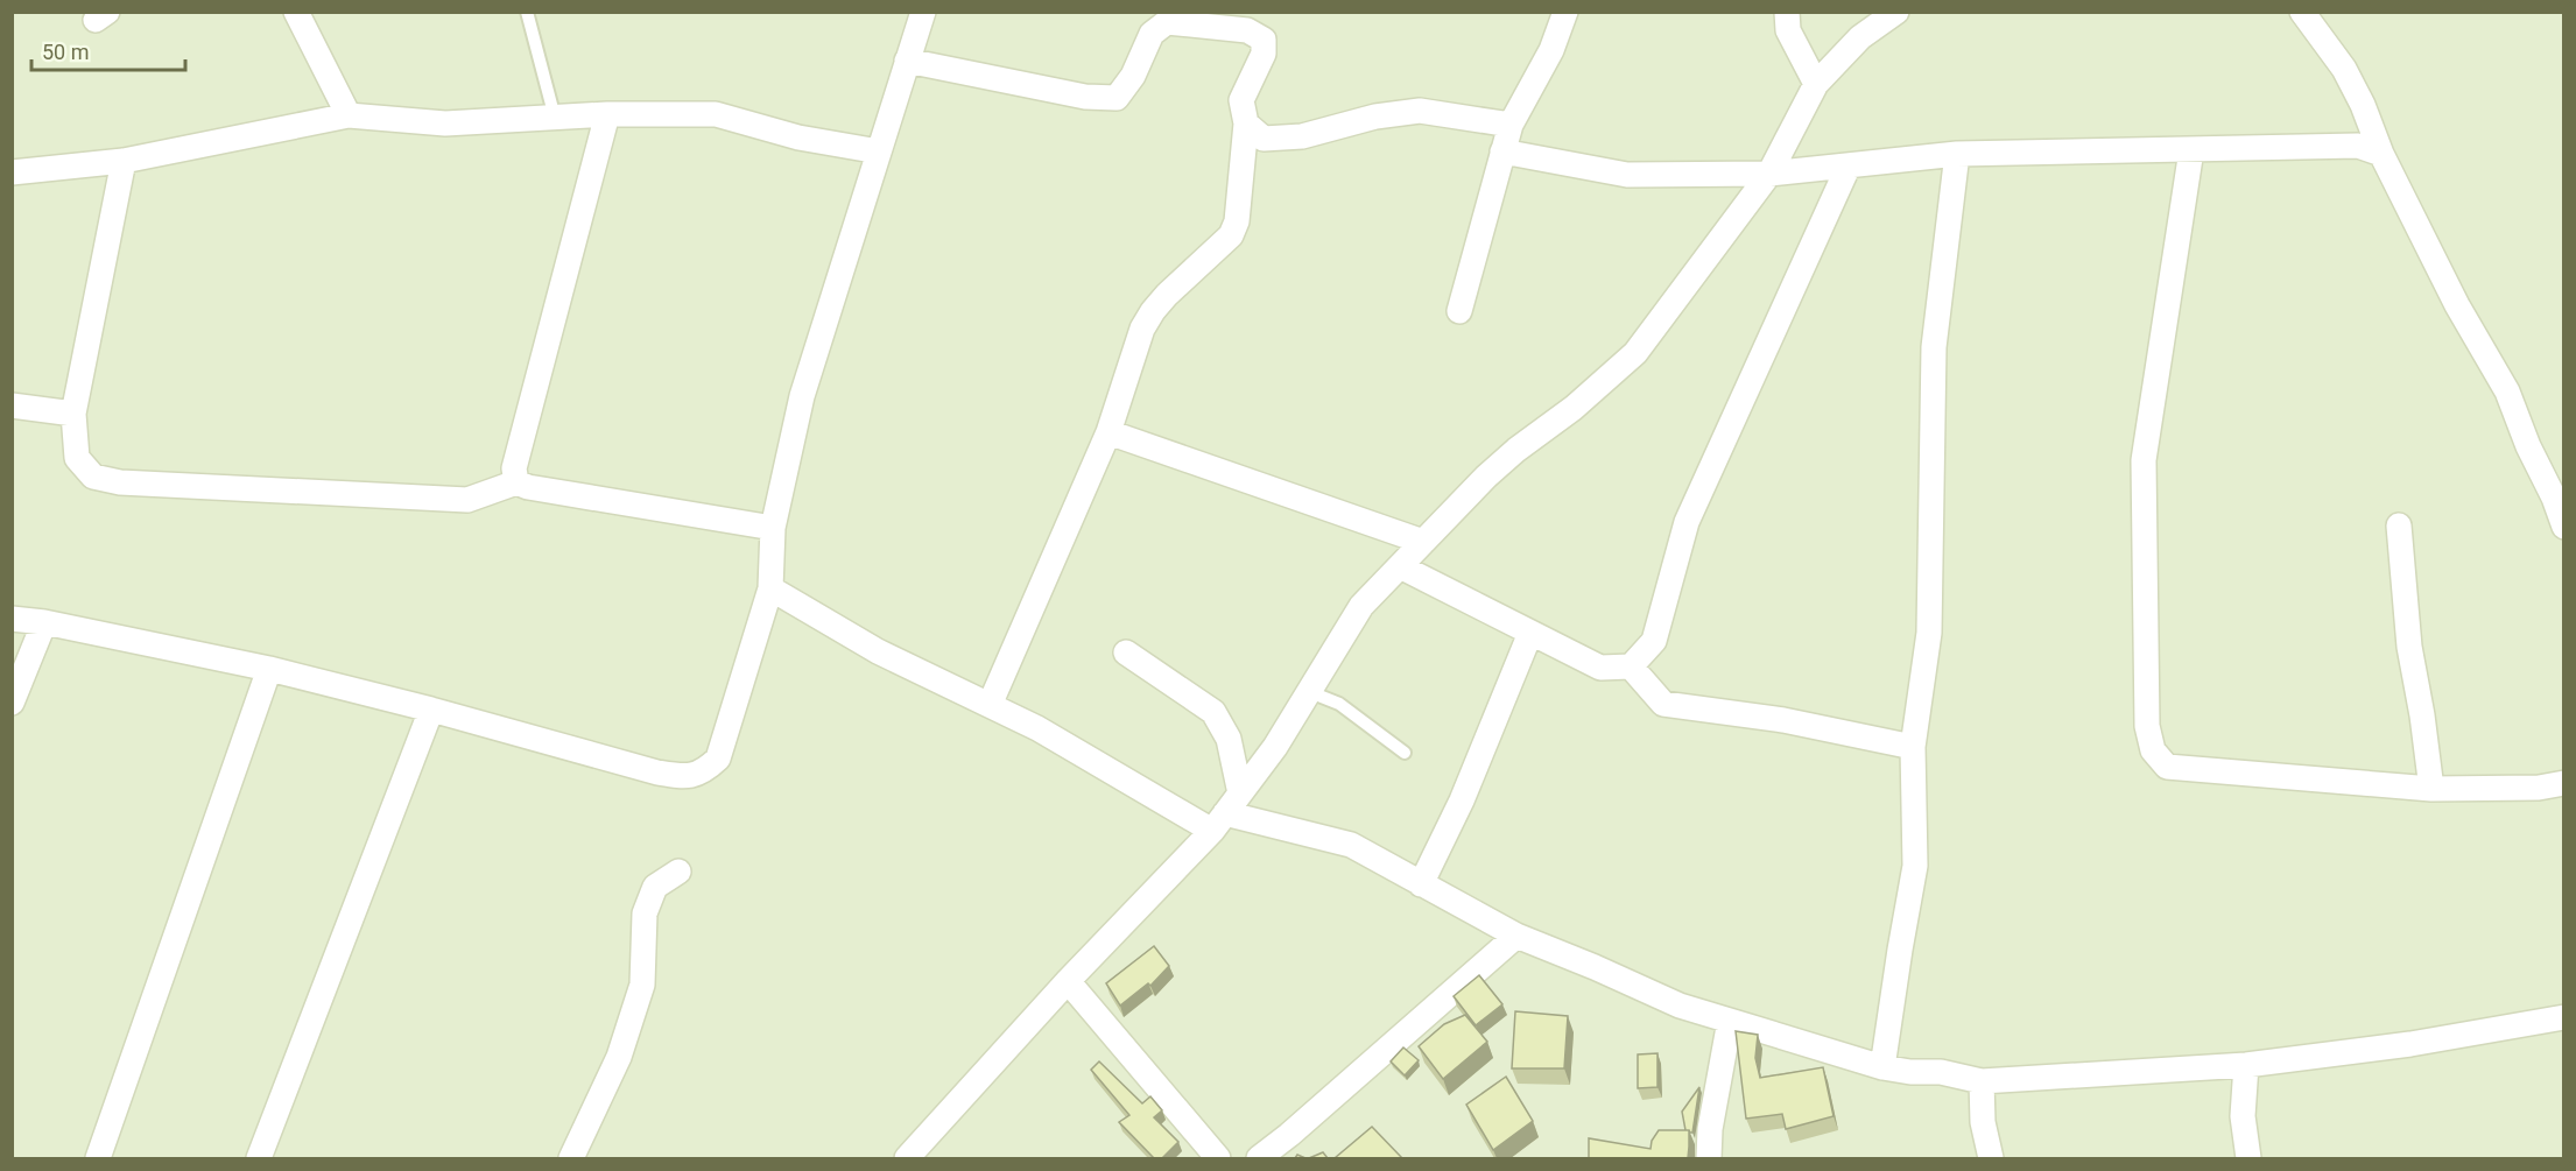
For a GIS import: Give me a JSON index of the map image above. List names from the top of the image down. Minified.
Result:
{"scale_bar":"50 m"}
